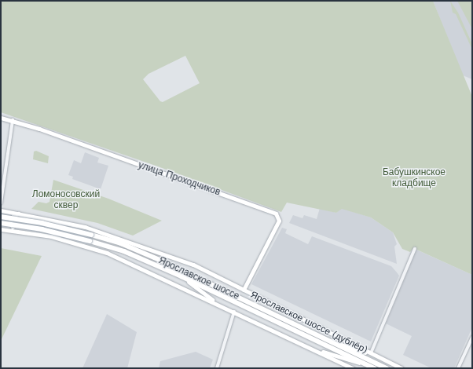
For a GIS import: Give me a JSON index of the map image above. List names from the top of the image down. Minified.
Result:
{"streets":{"main road":["Ярославское шоссе"],"street":["улица Проходчиков","Ярославское шоссе (дублёр)"]},"crossings":[["улица Проходчиков","Ярославское шоссе (дублёр)"]],"parks":["Бабушкинское кладбище","Ломоносовский сквер"]}
